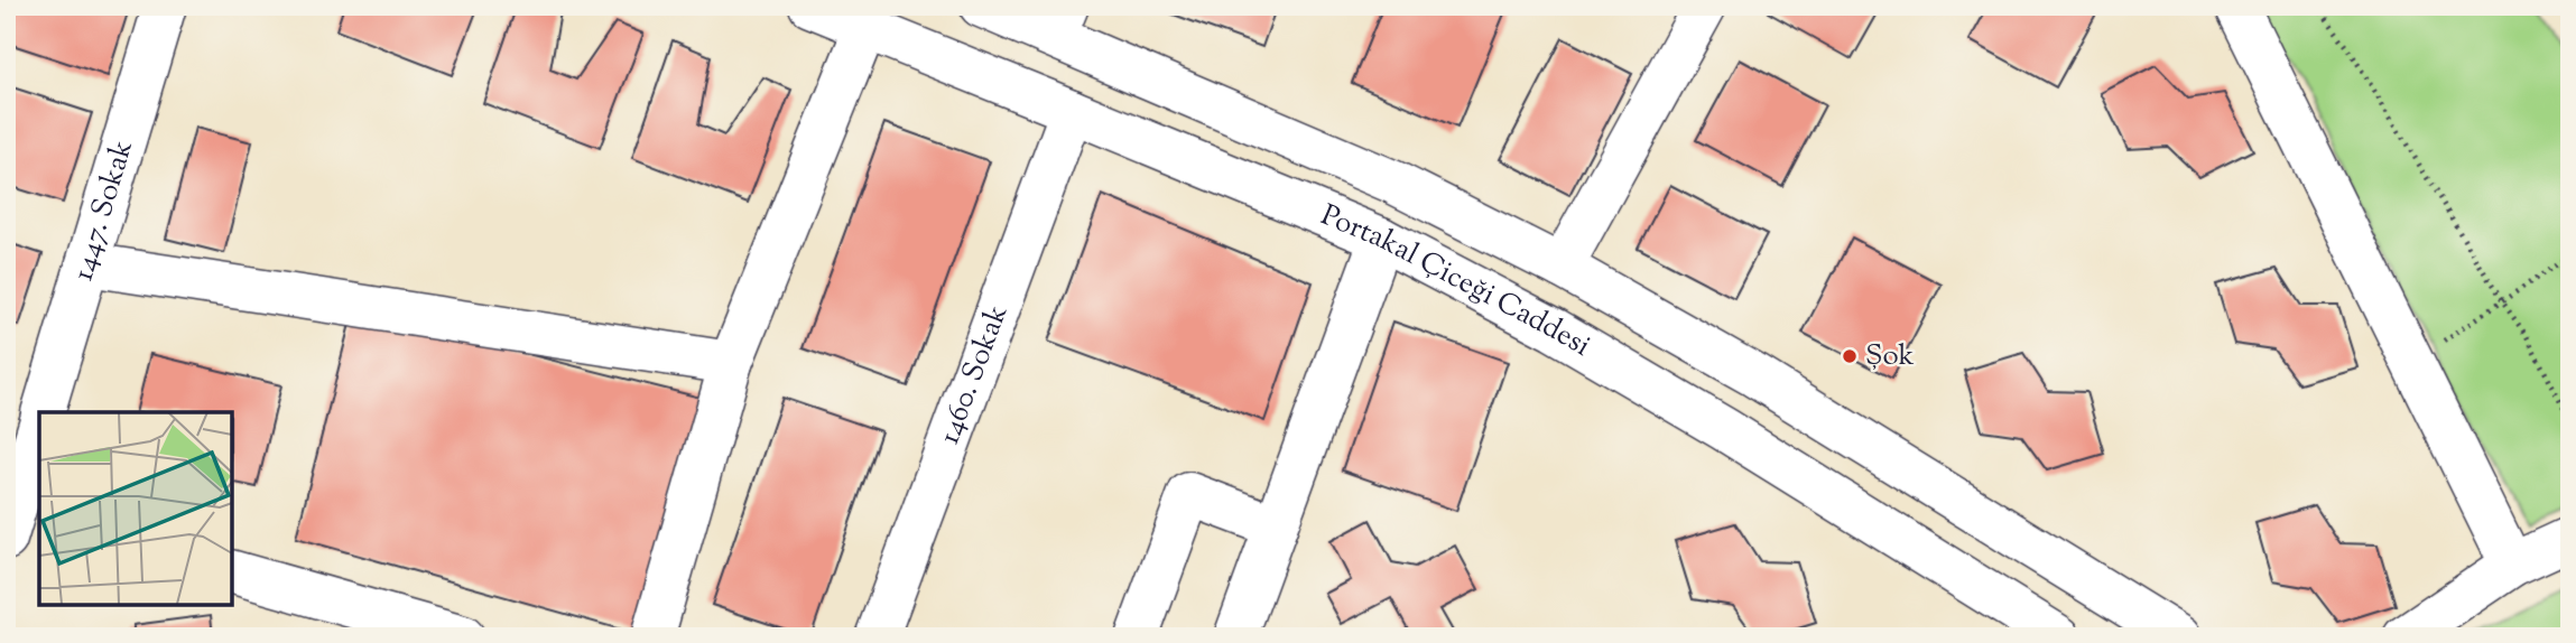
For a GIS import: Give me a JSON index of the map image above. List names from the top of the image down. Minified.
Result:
{"streets":{"street":["1447. Sokak","Portakal Çiceği Caddesi","1460. Sokak"]},"crossings":[["Portakal Çiceği Caddesi","1460. Sokak"]],"places":["Şok"]}
